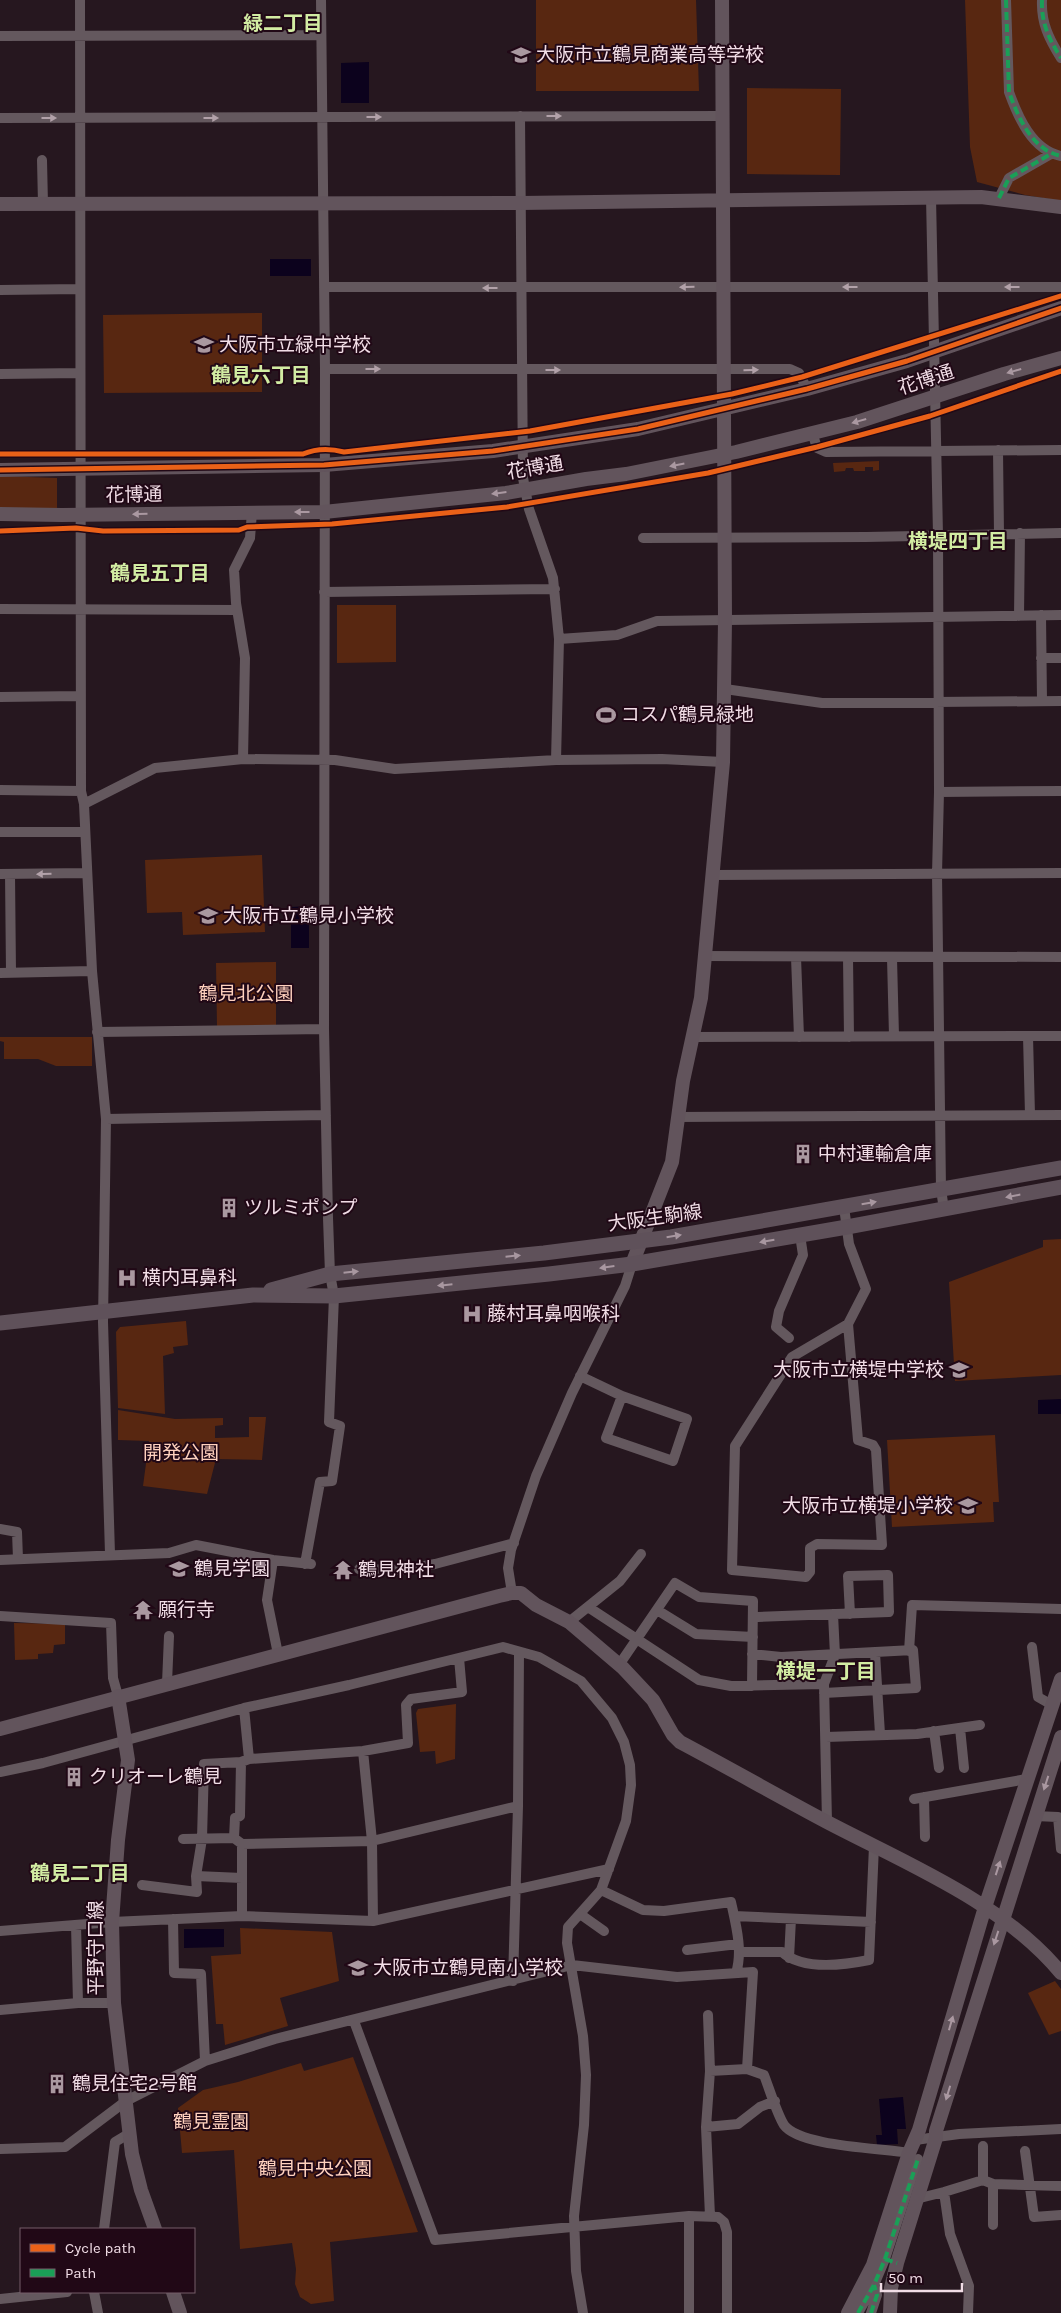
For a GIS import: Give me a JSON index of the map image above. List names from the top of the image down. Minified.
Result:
{"streets":{"main road":["大阪生駒線"],"street":["花博通","平野守口線"]},"districts":["緑二丁目","鶴見六丁目","横堤四丁目","鶴見五丁目","横堤一丁目","鶴見二丁目"],"parks":["鶴見北公園","開発公園","鶴見霊園","鶴見中央公園"],"places":{"school or university":["大阪市立鶴見商業高等学校","大阪市立緑中学校","大阪市立鶴見小学校","大阪市立横堤中学校","大阪市立横堤小学校","鶴見学園","大阪市立鶴見南小学校"],"sports":["コスパ鶴見緑地"],"building":["中村運輸倉庫","ツルミポンプ","クリオーレ鶴見","鶴見住宅2号館"],"hospital":["横内耳鼻科","藤村耳鼻咽喉科"],"temple":["鶴見神社","願行寺"]},"legend":["Cycle path","Path"],"scale_bar":"50 m"}
